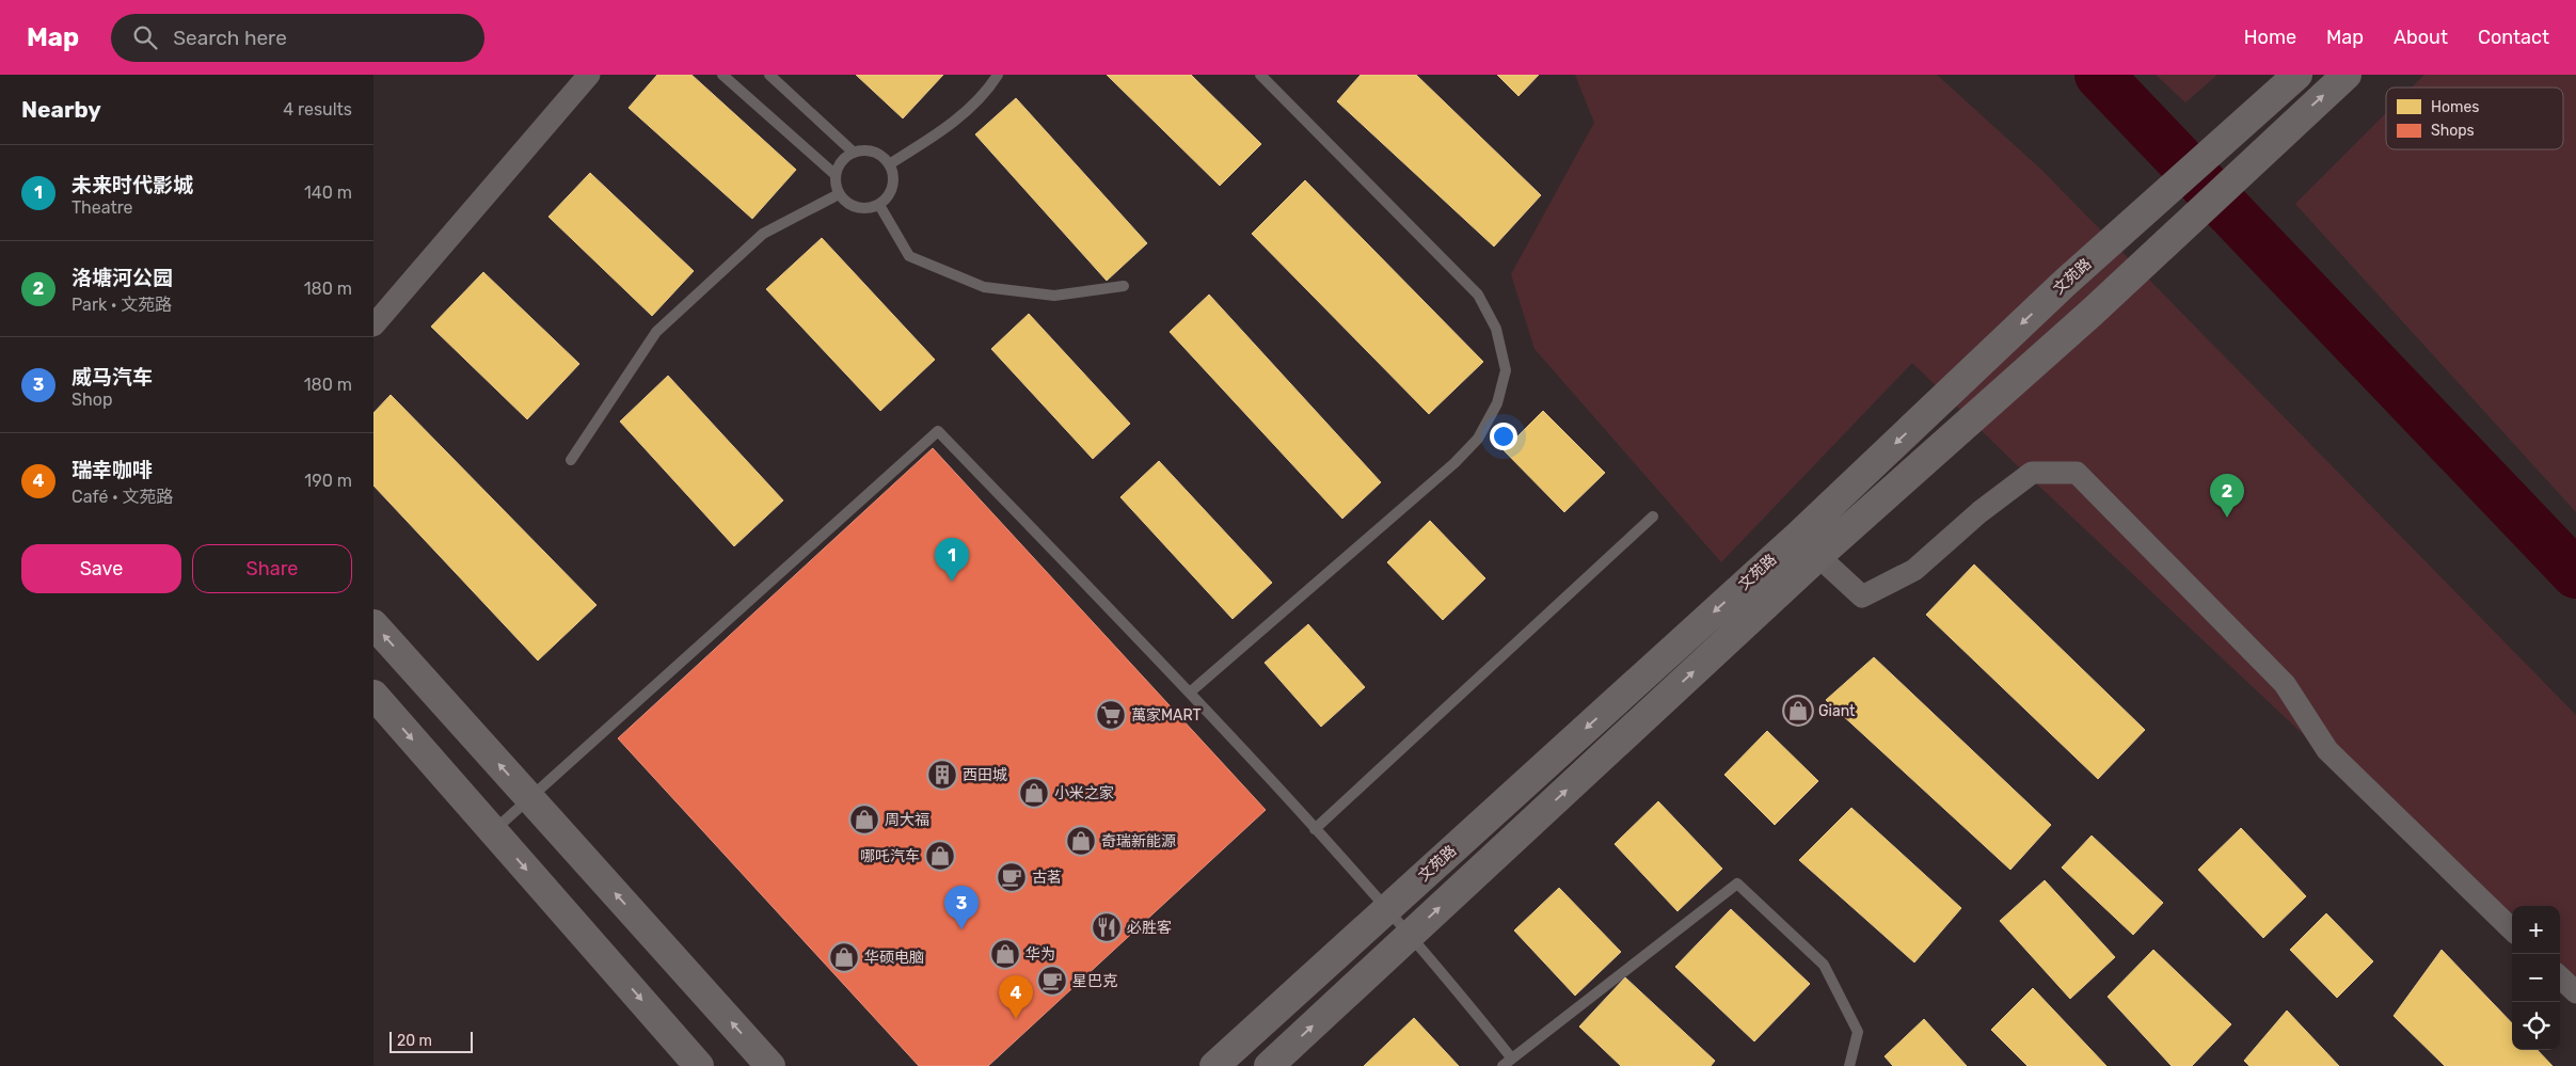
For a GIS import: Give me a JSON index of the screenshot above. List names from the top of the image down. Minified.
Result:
{"streets":{"main road":["文苑路"]},"places":{"shop":["Giant","小米之家","周大福","奇瑞新能源","哪吒汽车","华为","华硕电脑"],"supermarket":["萬家MART"],"building":["西田城"],"cafe":["古茗","星巴克"],"restaurant":["必胜客"]},"legend":["Homes","Shops"],"scale_bar":"20 m","page":{"header":"Map","search":"Search here","nav":["Home","Map","About","Contact"],"heading":["Nearby","4 results"],"list":[{"mark":"1","name":"未来时代影城","note":"Theatre","value":"140 m"},{"mark":"2","name":"洛塘河公园","note":"Park · 文苑路","value":"180 m"},{"mark":"3","name":"威马汽车","note":"Shop","value":"180 m"},{"mark":"4","name":"瑞幸咖啡","note":"Café · 文苑路","value":"190 m"}],"pins":["2","1","3","4"],"buttons":["Save","Share"],"map_buttons":["+","−"],"scale":"20 m"}}
